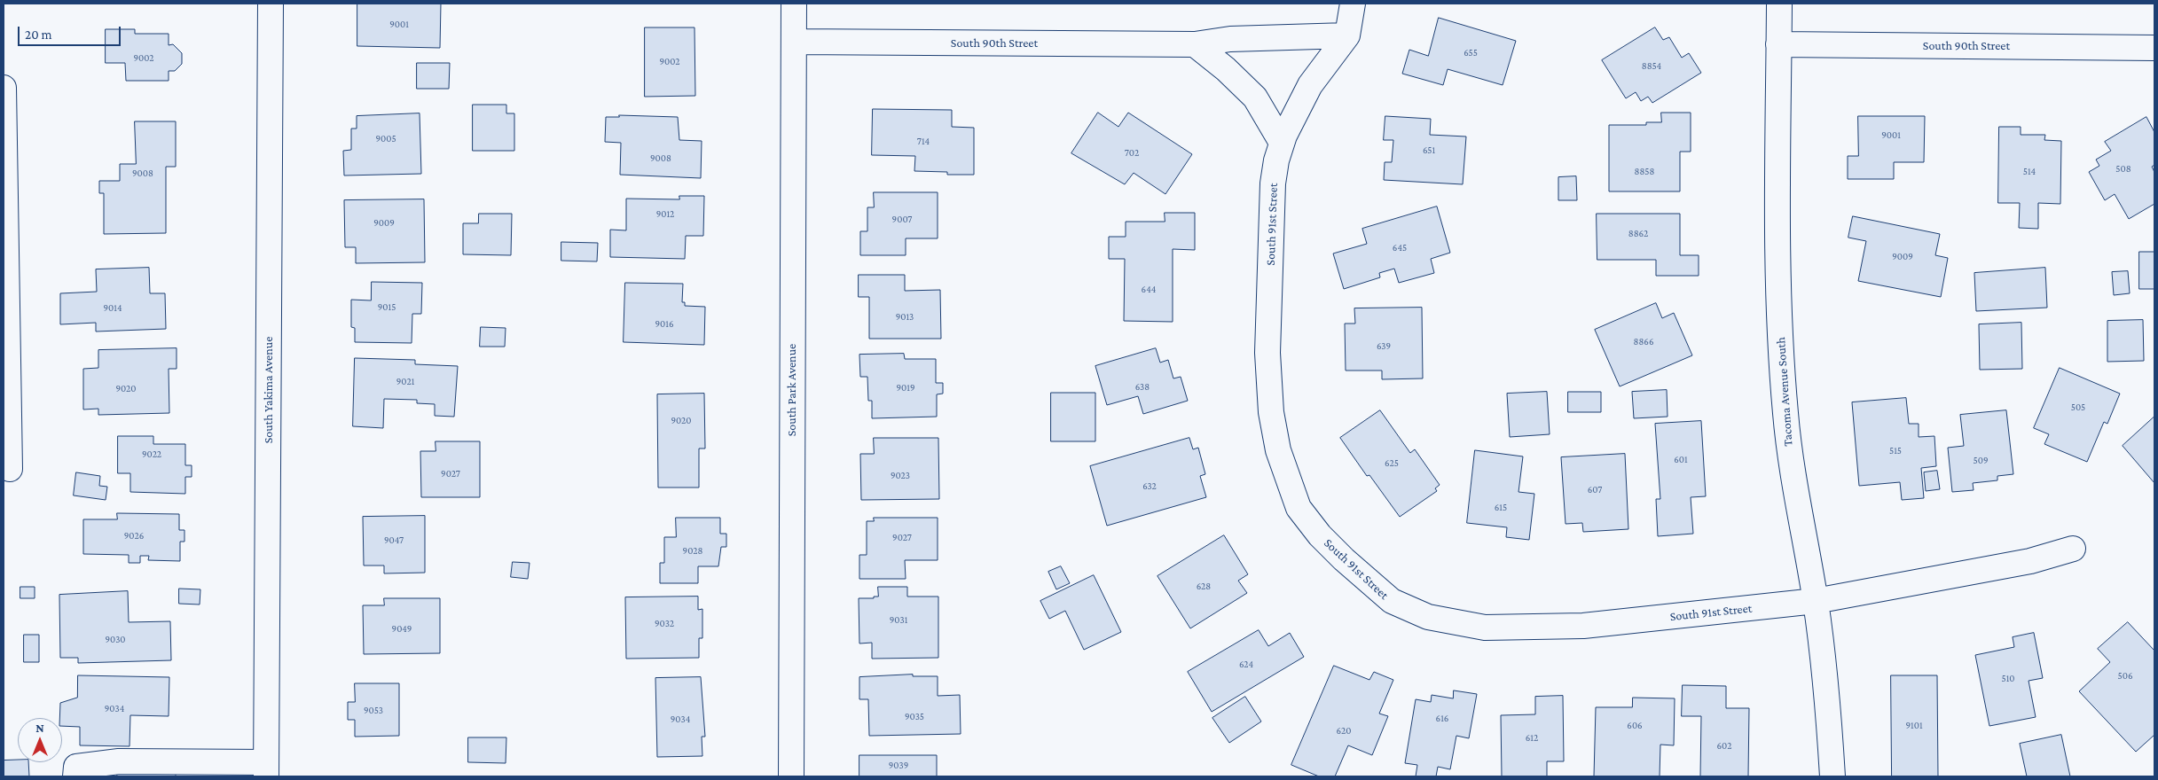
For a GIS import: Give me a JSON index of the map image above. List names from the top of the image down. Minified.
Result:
{"streets":{"street":["South 90th Street","South 91st Street","South Yakima Avenue","South Park Avenue","Tacoma Avenue South"]},"crossings":[["South 90th Street","South 91st Street"],["South 90th Street","South Park Avenue"],["South 90th Street","Tacoma Avenue South"],["South 91st Street","Tacoma Avenue South"]],"house_numbers":["9001","655","9002","9002","8854","9001","9005","714","651","702","9008","508","8858","514","9008","9012","9007","9009","8862","645","9009","644","9015","9014","9013","9016","8866","639","9021","638","9019","9020","505","9020","515","9022","601","509","625","9027","9023","632","607","615","9026","9027","9047","9028","628","9031","9032","9049","9030","624","506","510","9034","9053","9035","616","9034","606","9101","620","612","602","9039"],"scale_bar":"20 m","north":"top"}
